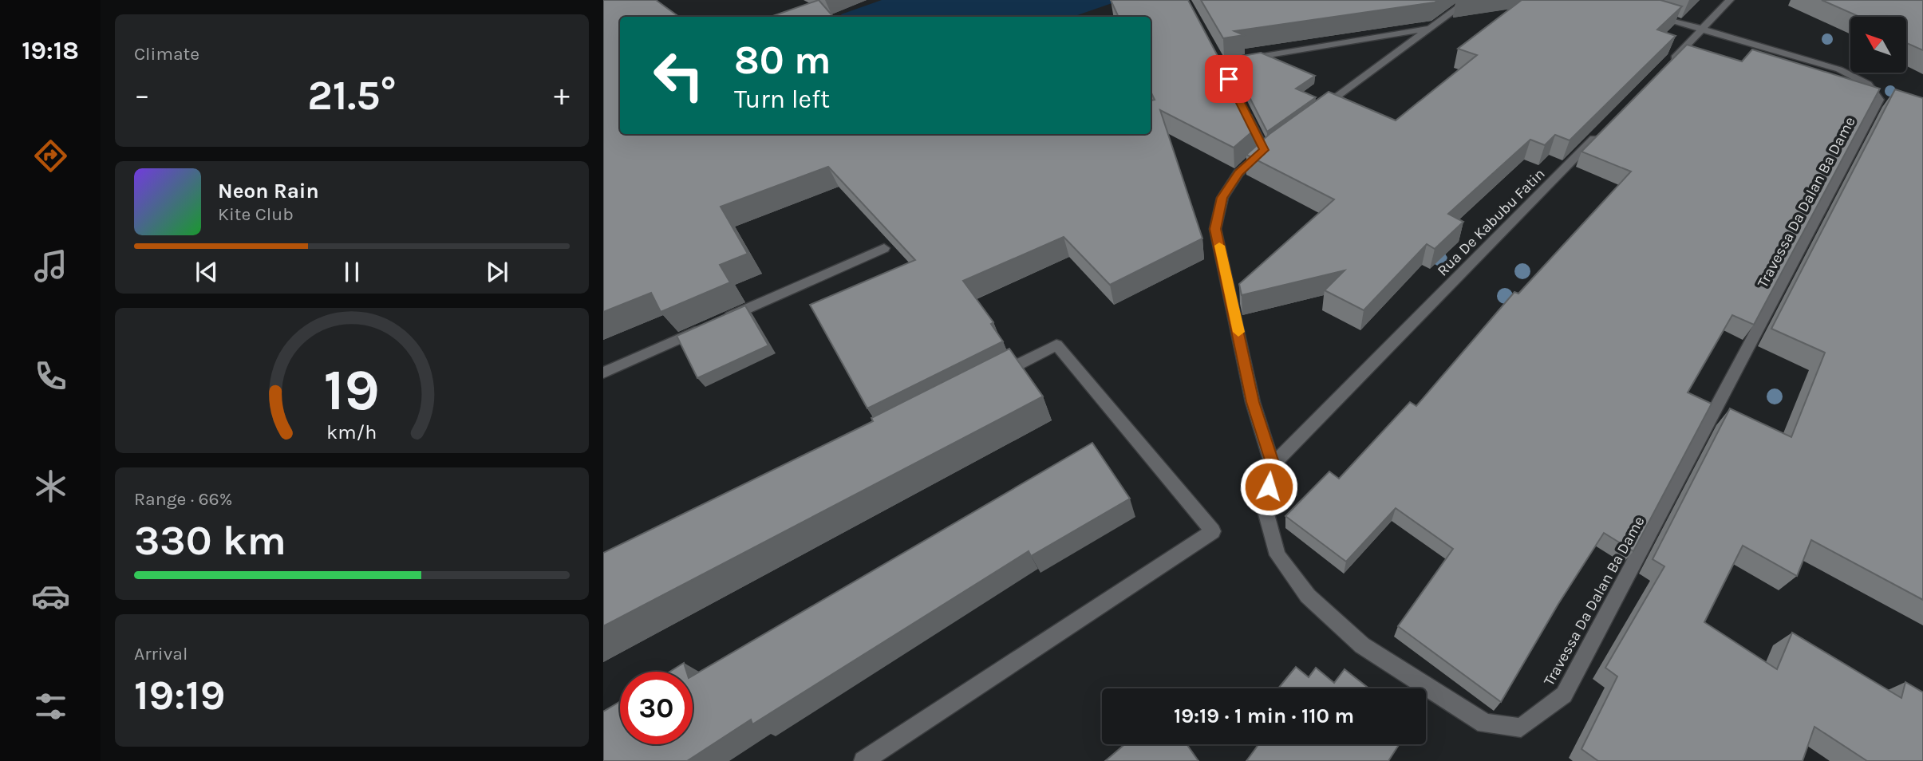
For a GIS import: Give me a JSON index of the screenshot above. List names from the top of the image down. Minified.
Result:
{"streets":{"street":["Travessa Da Dalan Ba Dame","Rua De Kabubu Fatin"]},"crossings":[["Travessa Da Dalan Ba Dame","Rua De Kabubu Fatin"]],"north":"top left","page":{"tabs":"19:18","tile":["Climate",["Range · 66%","330 km"],["Arrival","19:19"]],"turn":["80 m","Turn left"],"heat":["−","21.5°","+"],"song":["Neon Rain","Kite Club"],"limit":"30","trip":"19:19 · 1 min · 110 m","gauge":["19","km/h"]}}
